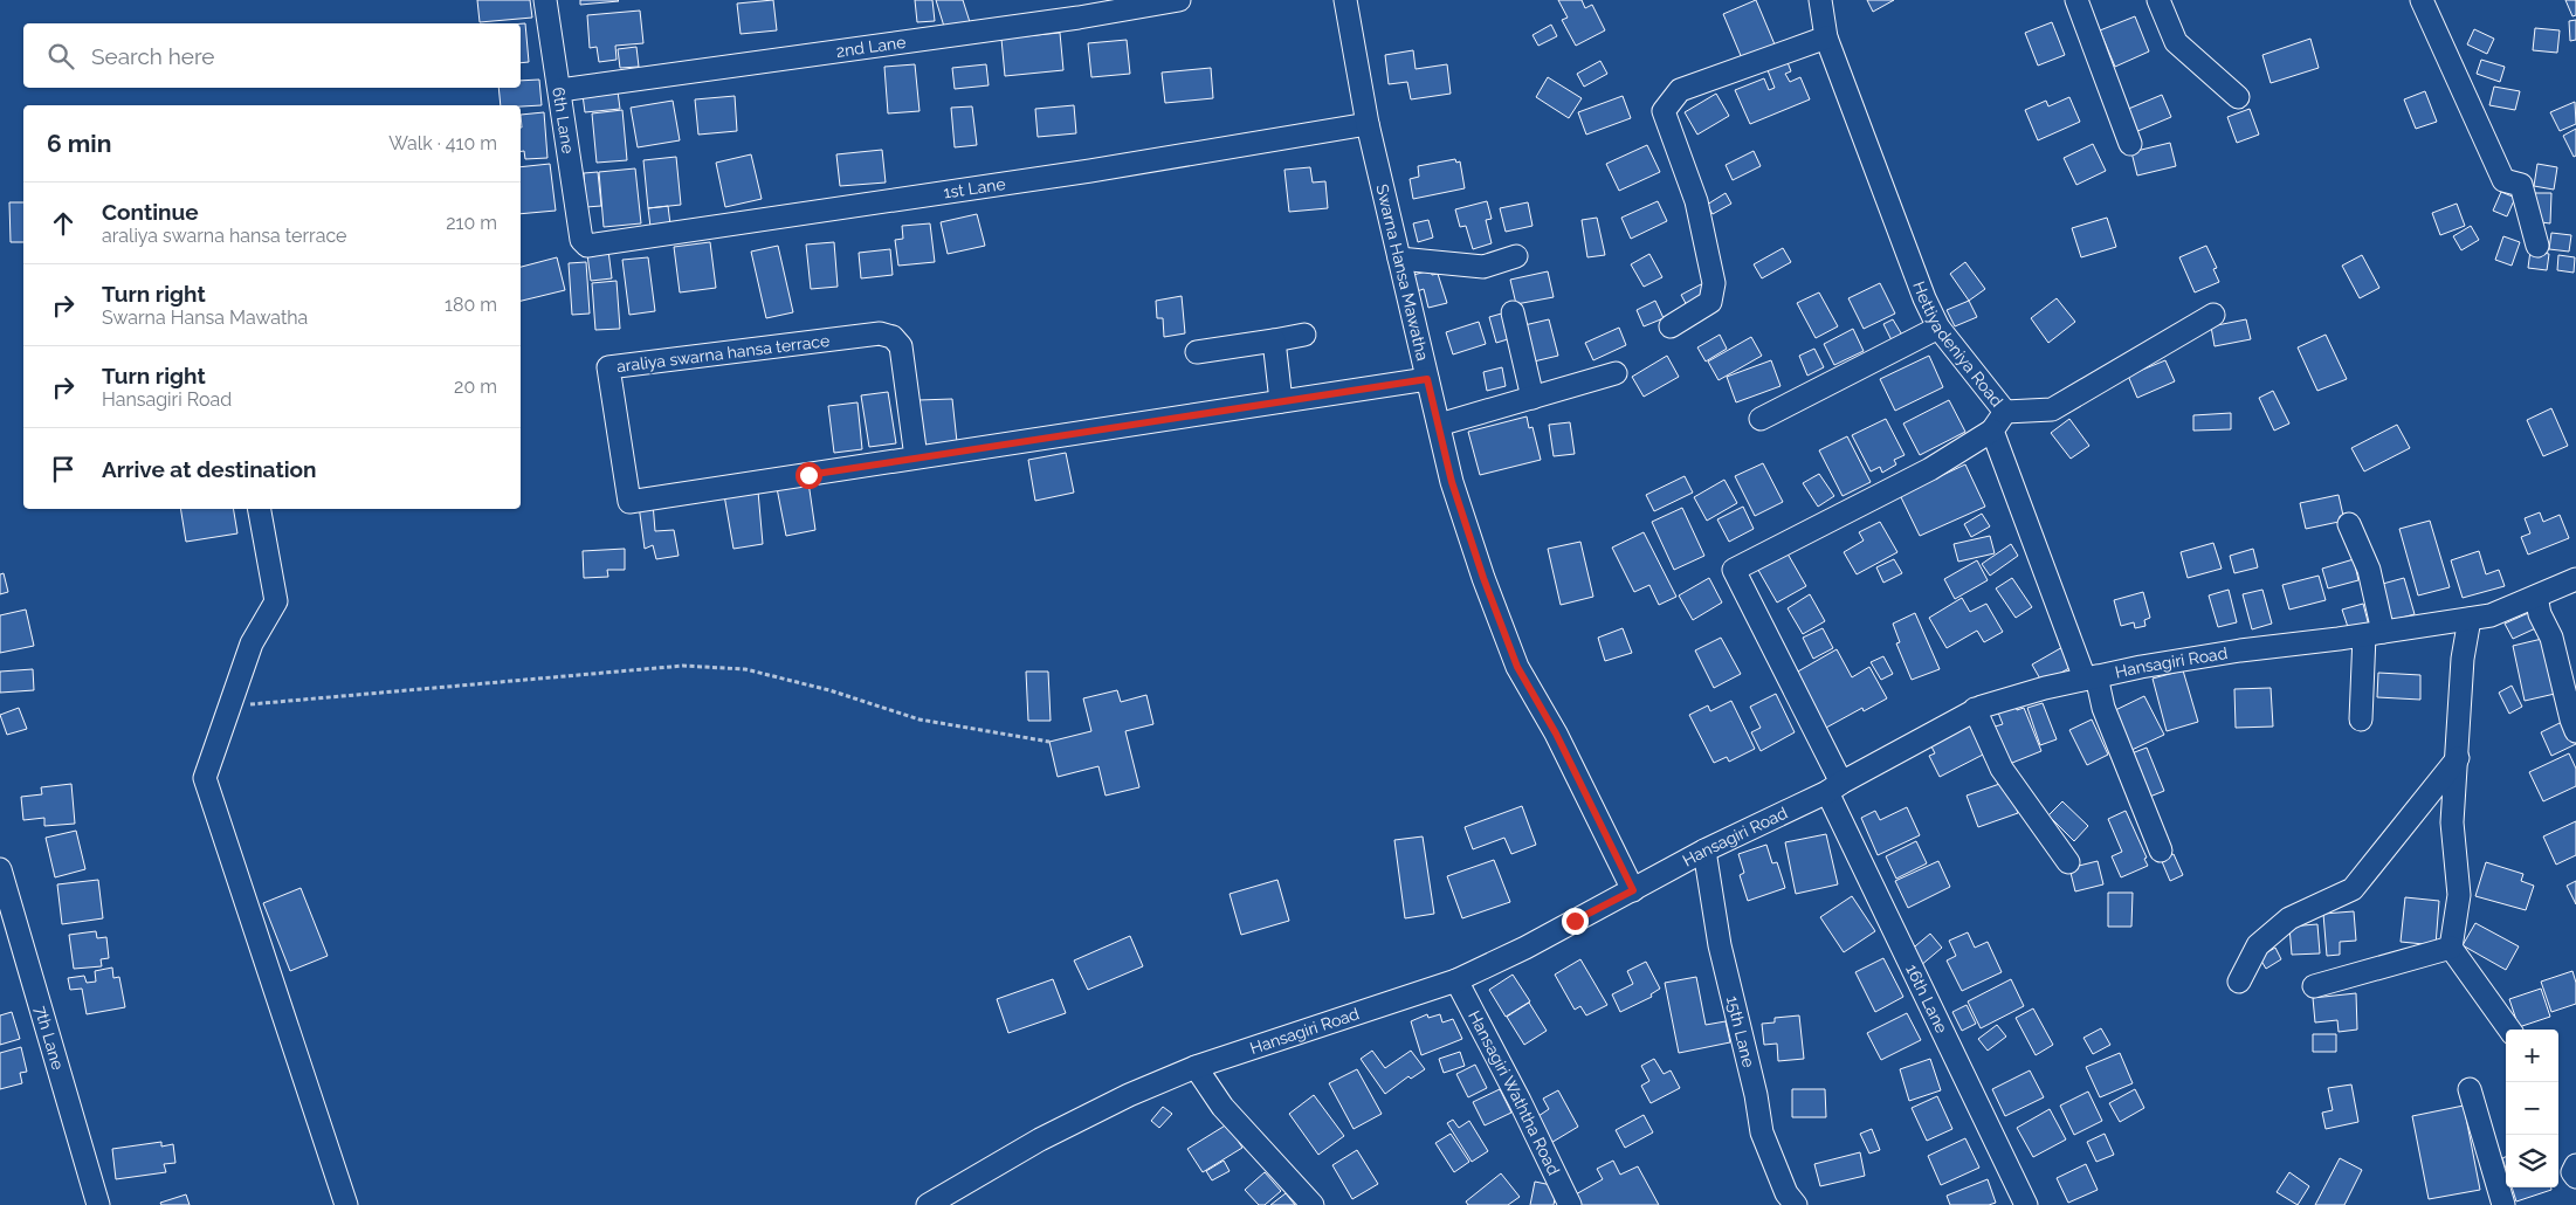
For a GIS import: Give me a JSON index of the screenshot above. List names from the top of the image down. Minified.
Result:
{"streets":{"street":["2nd Lane","6th Lane","1st Lane","Swarna Hansa Mawatha","Hettiyadeniya Road","araliya swarna hansa terrace","Hansagiri Road","16th Lane","15th Lane","7th Lane","Hansagiri Waththa Road"]},"crossings":[["2nd Lane","6th Lane"],["6th Lane","1st Lane"],["1st Lane","Swarna Hansa Mawatha"],["Swarna Hansa Mawatha","araliya swarna hansa terrace"],["Swarna Hansa Mawatha","Hansagiri Road"],["Hettiyadeniya Road","Hansagiri Road"],["Hettiyadeniya Road","16th Lane"],["Hansagiri Road","16th Lane"],["Hansagiri Road","15th Lane"],["Hansagiri Road","Hansagiri Waththa Road"]],"page":{"search":"Search here","heading":["6 min","Walk · 410 m"],"list":[["Continue","araliya swarna hansa terrace","210 m"],["Turn right","Swarna Hansa Mawatha","180 m"],["Turn right","Hansagiri Road","20 m"],"Arrive at destination"],"map_buttons":["+","−"]}}
